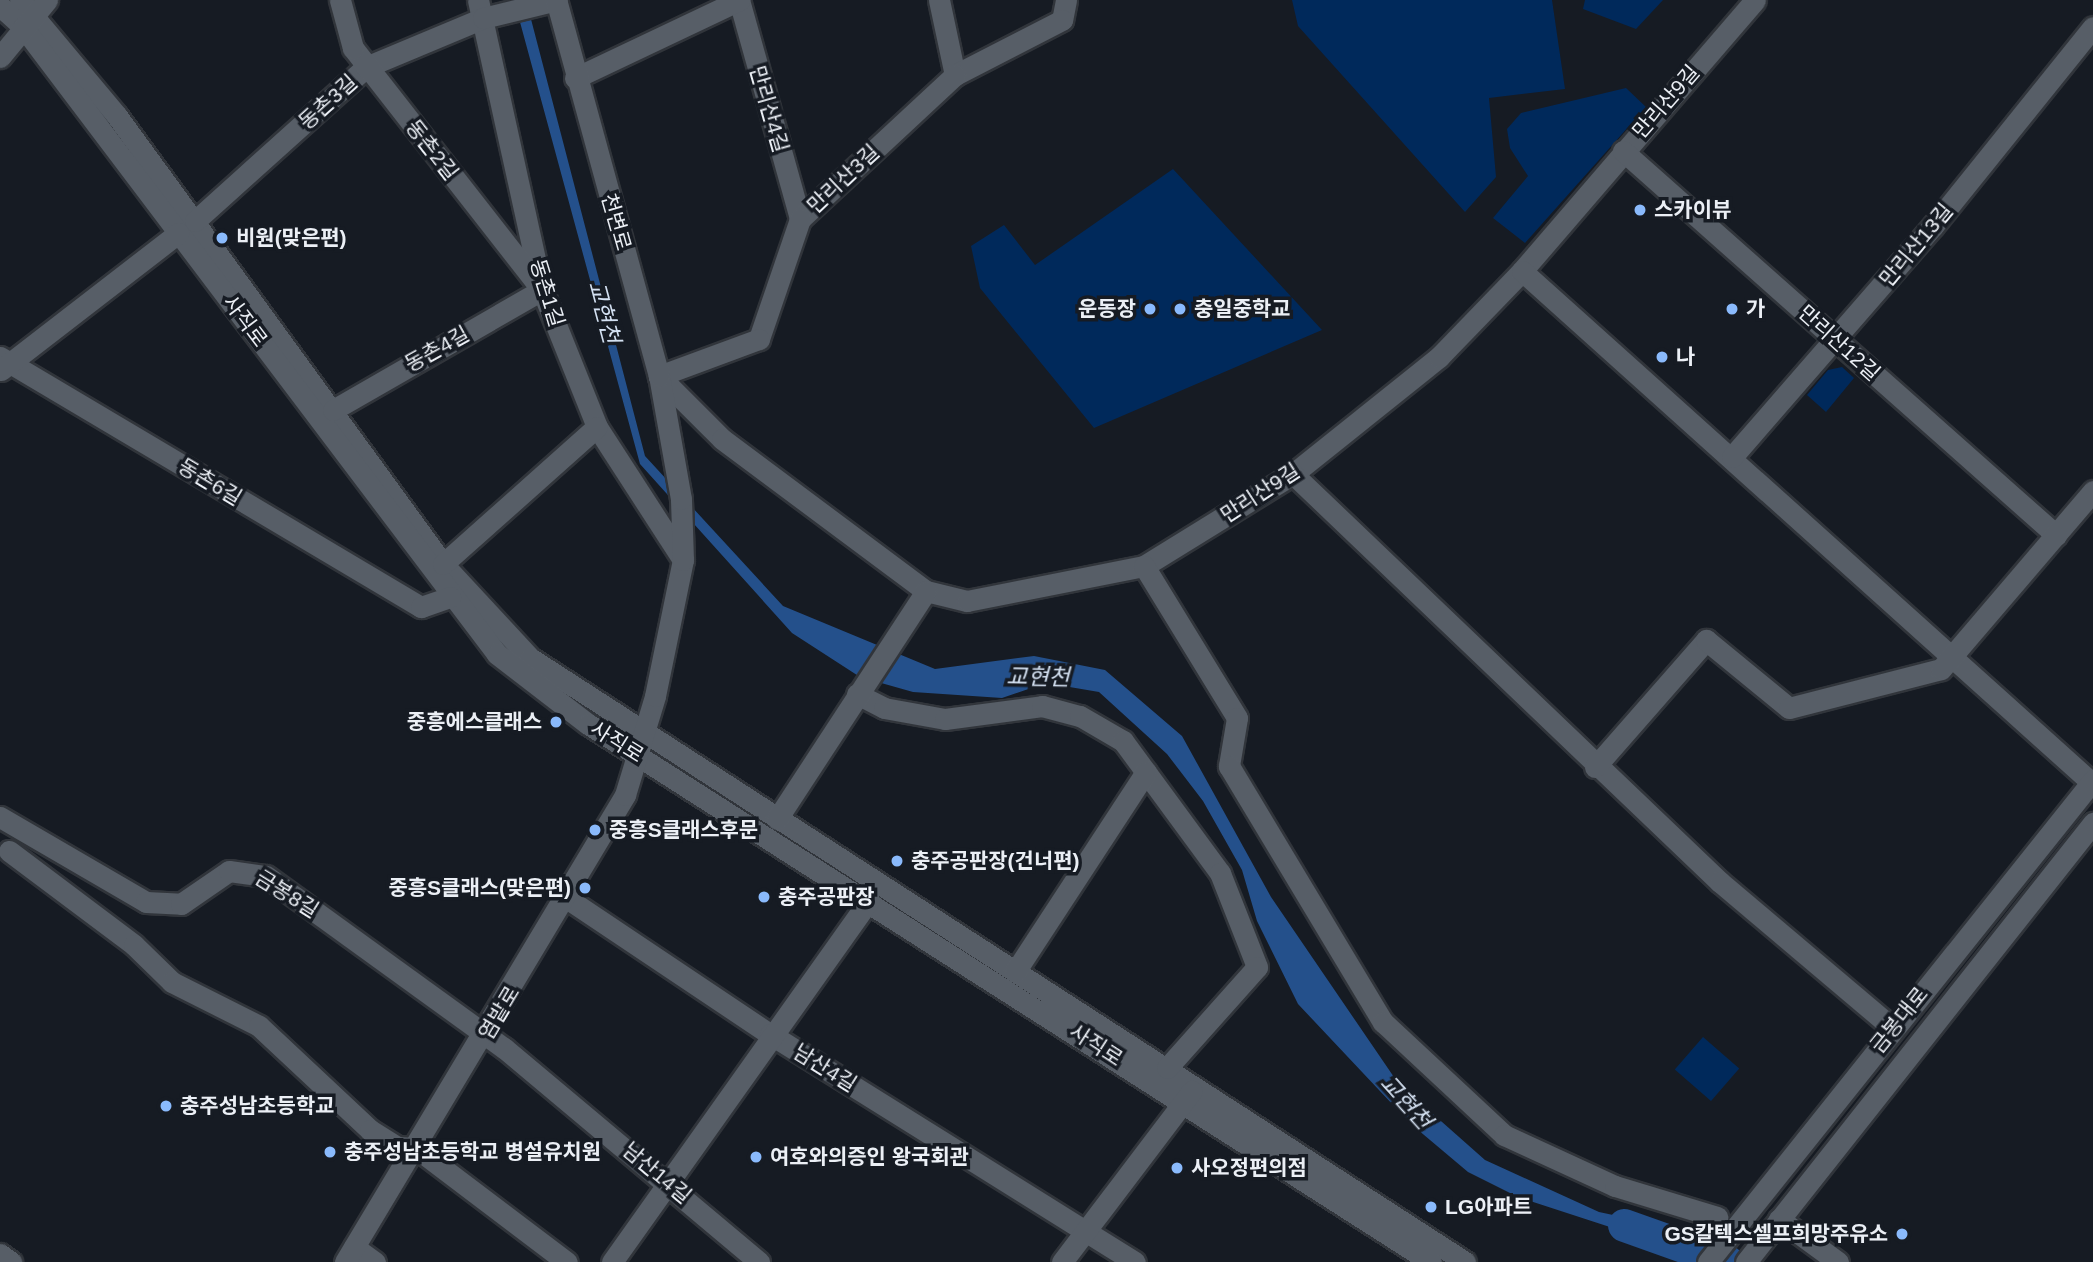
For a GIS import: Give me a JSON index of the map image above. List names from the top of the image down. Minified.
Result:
{"streets":{"street":["동촌3길","만리산9길","만리산4길","동촌2길","만리산3길","천변로","만리산13길","동촌1길","사직로","만리산12길","동촌4길","동촌6길","금봉8길","염밭로","금봉대로","남산4길","남산14길"]},"crossings":[["동촌3길","동촌2길"],["동촌3길","천변로"],["동촌3길","동촌1길"],["동촌3길","사직로"],["동촌3길","동촌6길"],["만리산9길","만리산3길"],["만리산9길","천변로"],["만리산9길","만리산12길"],["만리산4길","만리산3길"],["동촌2길","동촌1길"],["동촌2길","동촌4길"],["만리산3길","천변로"],["천변로","동촌1길"],["만리산13길","만리산12길"],["동촌1길","동촌4길"],["사직로","동촌4길"],["사직로","동촌6길"],["사직로","염밭로"],["금봉8길","염밭로"],["금봉8길","남산14길"],["염밭로","남산4길"],["염밭로","남산14길"]],"water":["교현천"],"places":["스카이뷰","비원(맞은편)","운동장","충일중학교","가","나","중흥에스클래스","중흥S클래스후문","충주공판장(건너편)","중흥S클래스(맞은편)","충주공판장","충주성남초등학교","충주성남초등학교 병설유치원","여호와의증인 왕국회관","사오정편의점","LG아파트","GS칼텍스셀프희망주유소"]}
